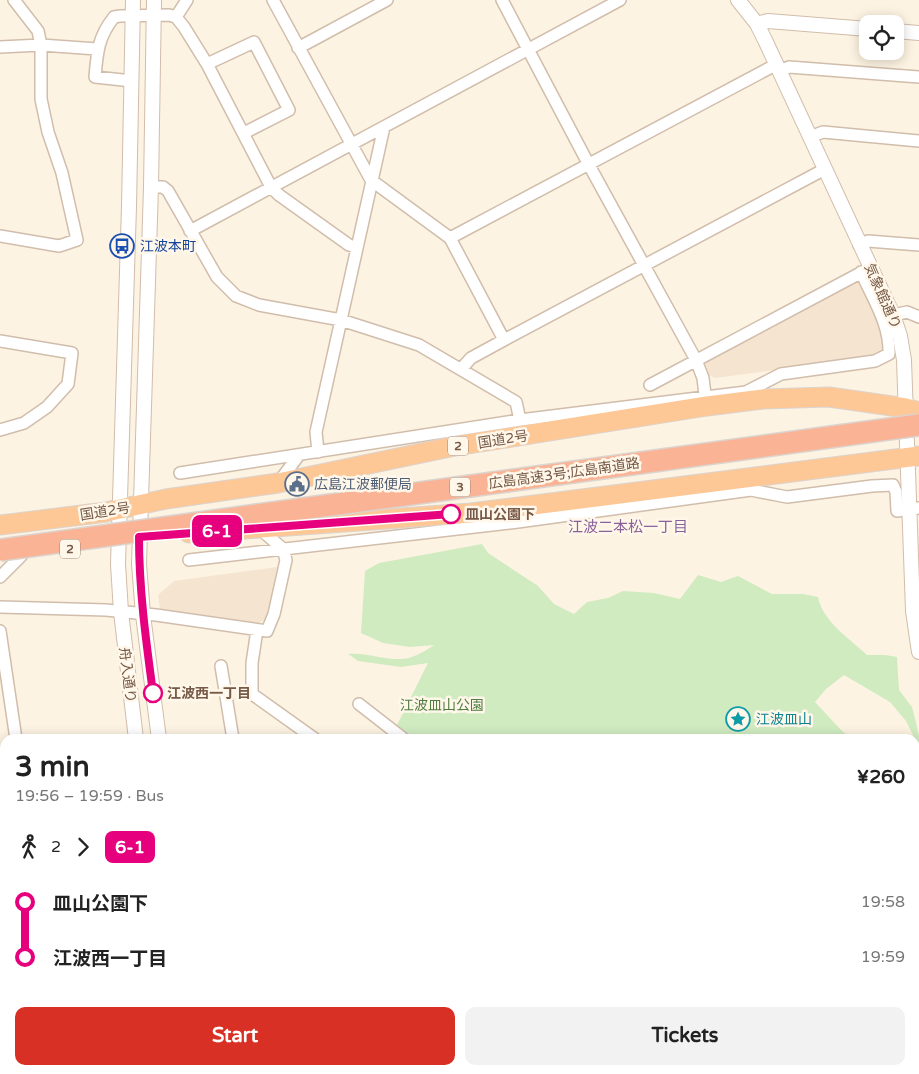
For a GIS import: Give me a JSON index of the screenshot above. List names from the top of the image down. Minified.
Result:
{"streets":{"highway":["国道2号","2","広島高速3号;広島南道路","3"],"street":["気象館通り","舟入通り"]},"crossings":[["気象館通り","国道2号"],["気象館通り","2"],["気象館通り","広島高速3号;広島南道路"],["国道2号","広島高速3号;広島南道路"],["国道2号","舟入通り"],["2","舟入通り"]],"districts":["江波二本松一丁目"],"parks":["江波皿山公園"],"places":{"bus stop":["江波本町"],"public building":["広島江波郵便局"],"other":["皿山公園下","江波西一丁目"],"place":["江波皿山"]},"lines":["bus line 6-1"],"page":{"on_map":"6-1","heading":["3 min","19:56 – 19:59 · Bus","¥260"],"legs":["2","6-1"],"list":[{"name":"皿山公園下","value":"19:58"},{"name":"江波西一丁目","value":"19:59"}],"buttons":["Start","Tickets"]}}
